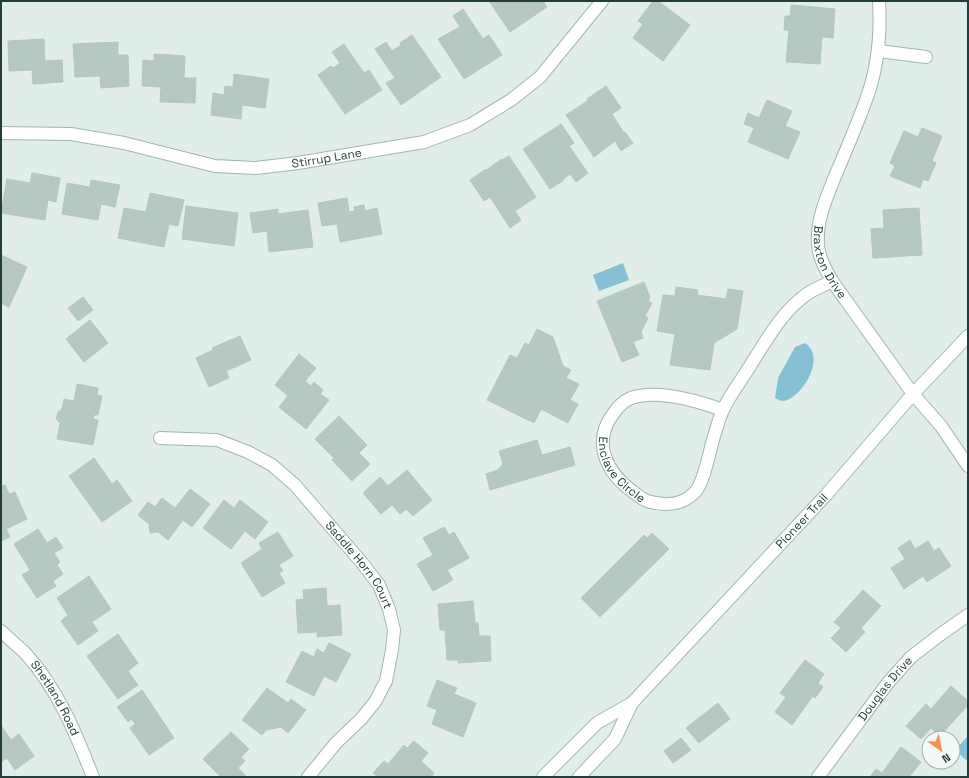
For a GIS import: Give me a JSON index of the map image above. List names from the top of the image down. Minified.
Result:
{"streets":{"street":["Stirrup Lane","Braxton Drive","Enclave Circle","Pioneer Trail","Saddle Horn Court","Douglas Drive","Shetland Road"]},"crossings":[["Braxton Drive","Enclave Circle"],["Braxton Drive","Pioneer Trail"]],"north":"bottom right"}
